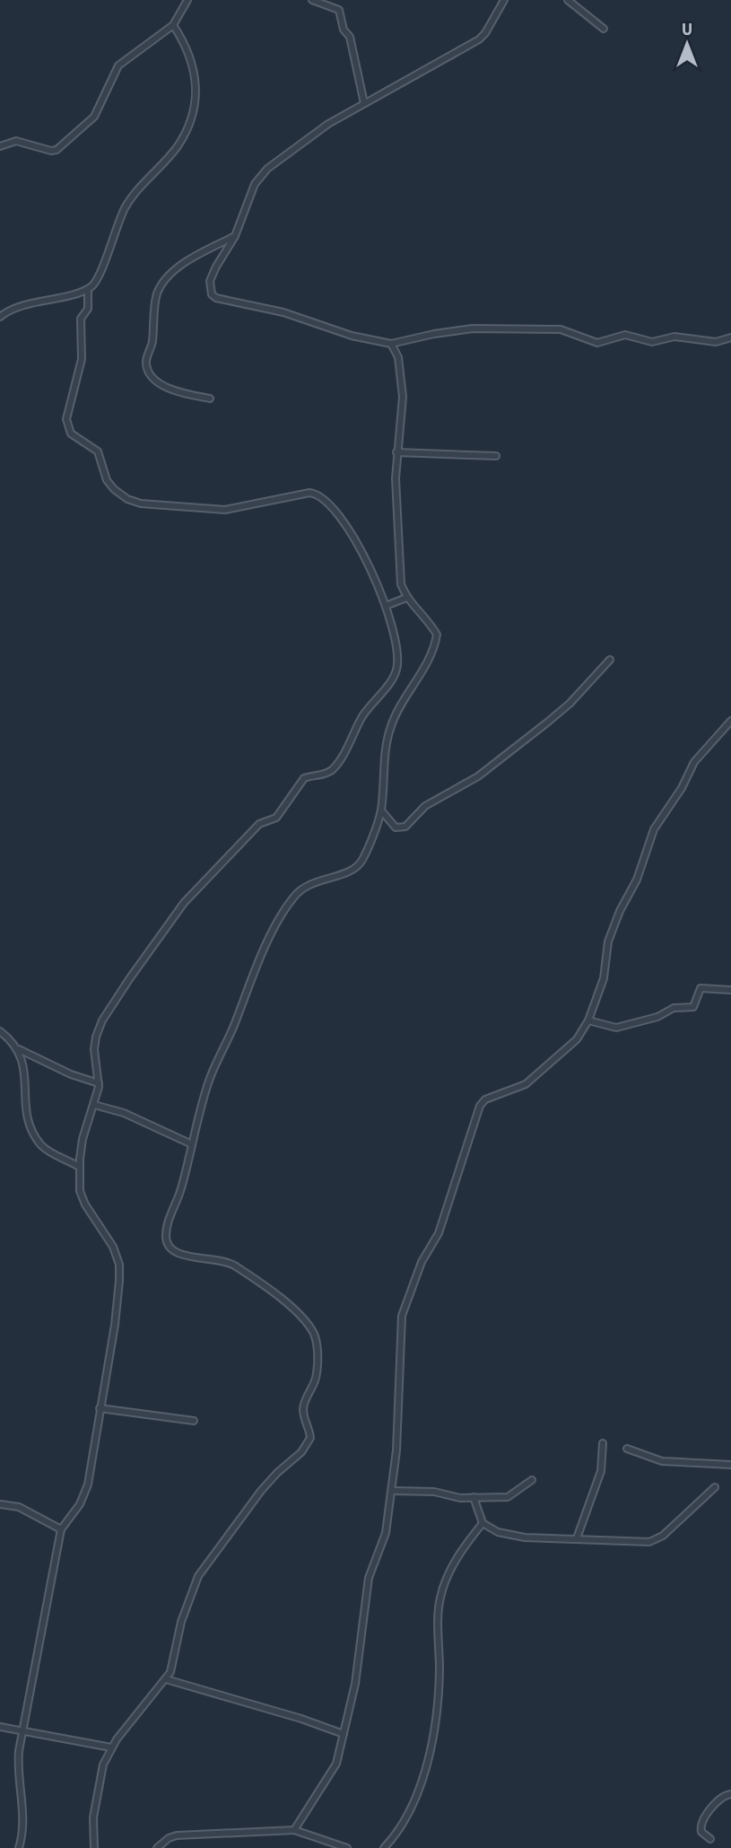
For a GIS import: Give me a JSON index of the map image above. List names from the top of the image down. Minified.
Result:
{"north":"top"}
